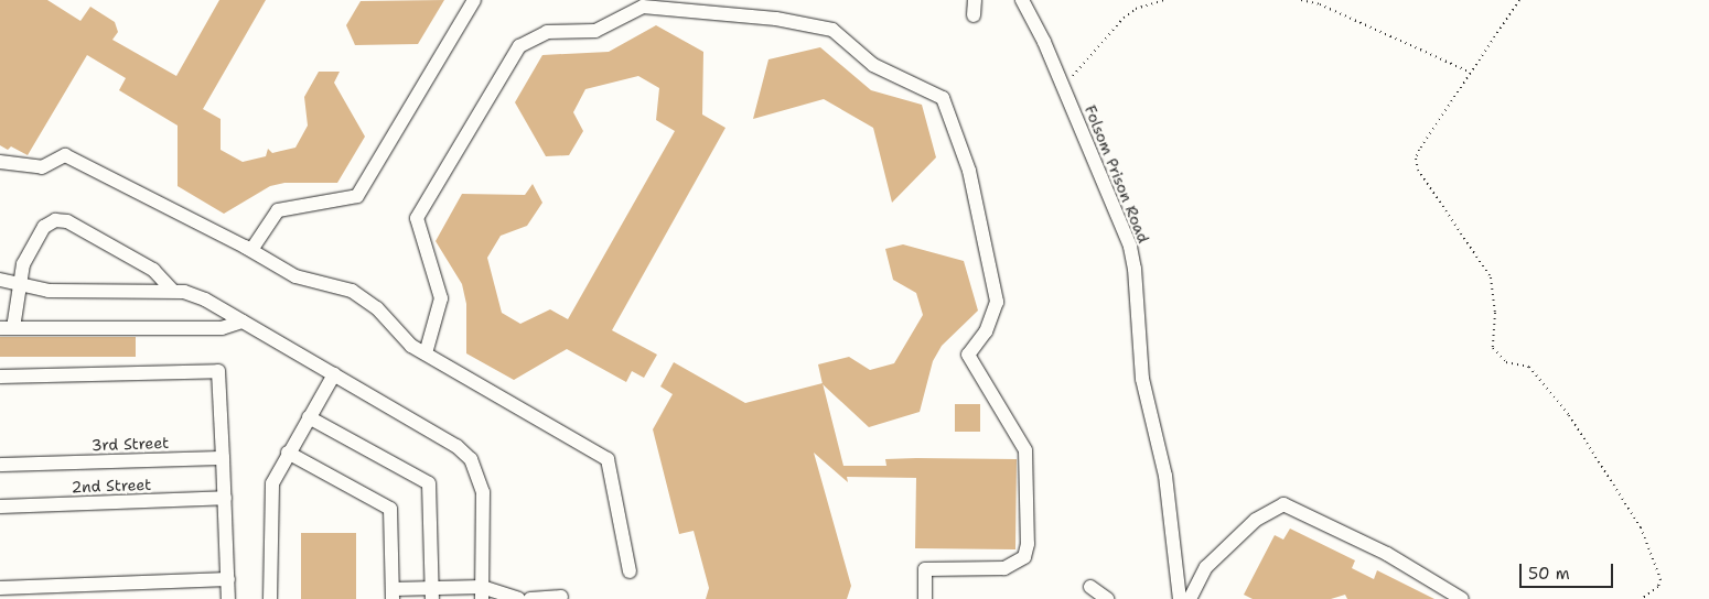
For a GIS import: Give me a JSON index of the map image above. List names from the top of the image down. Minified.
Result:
{"streets":{"street":["Folsom Prison Road","3rd Street","2nd Street"]},"scale_bar":"50 m"}
